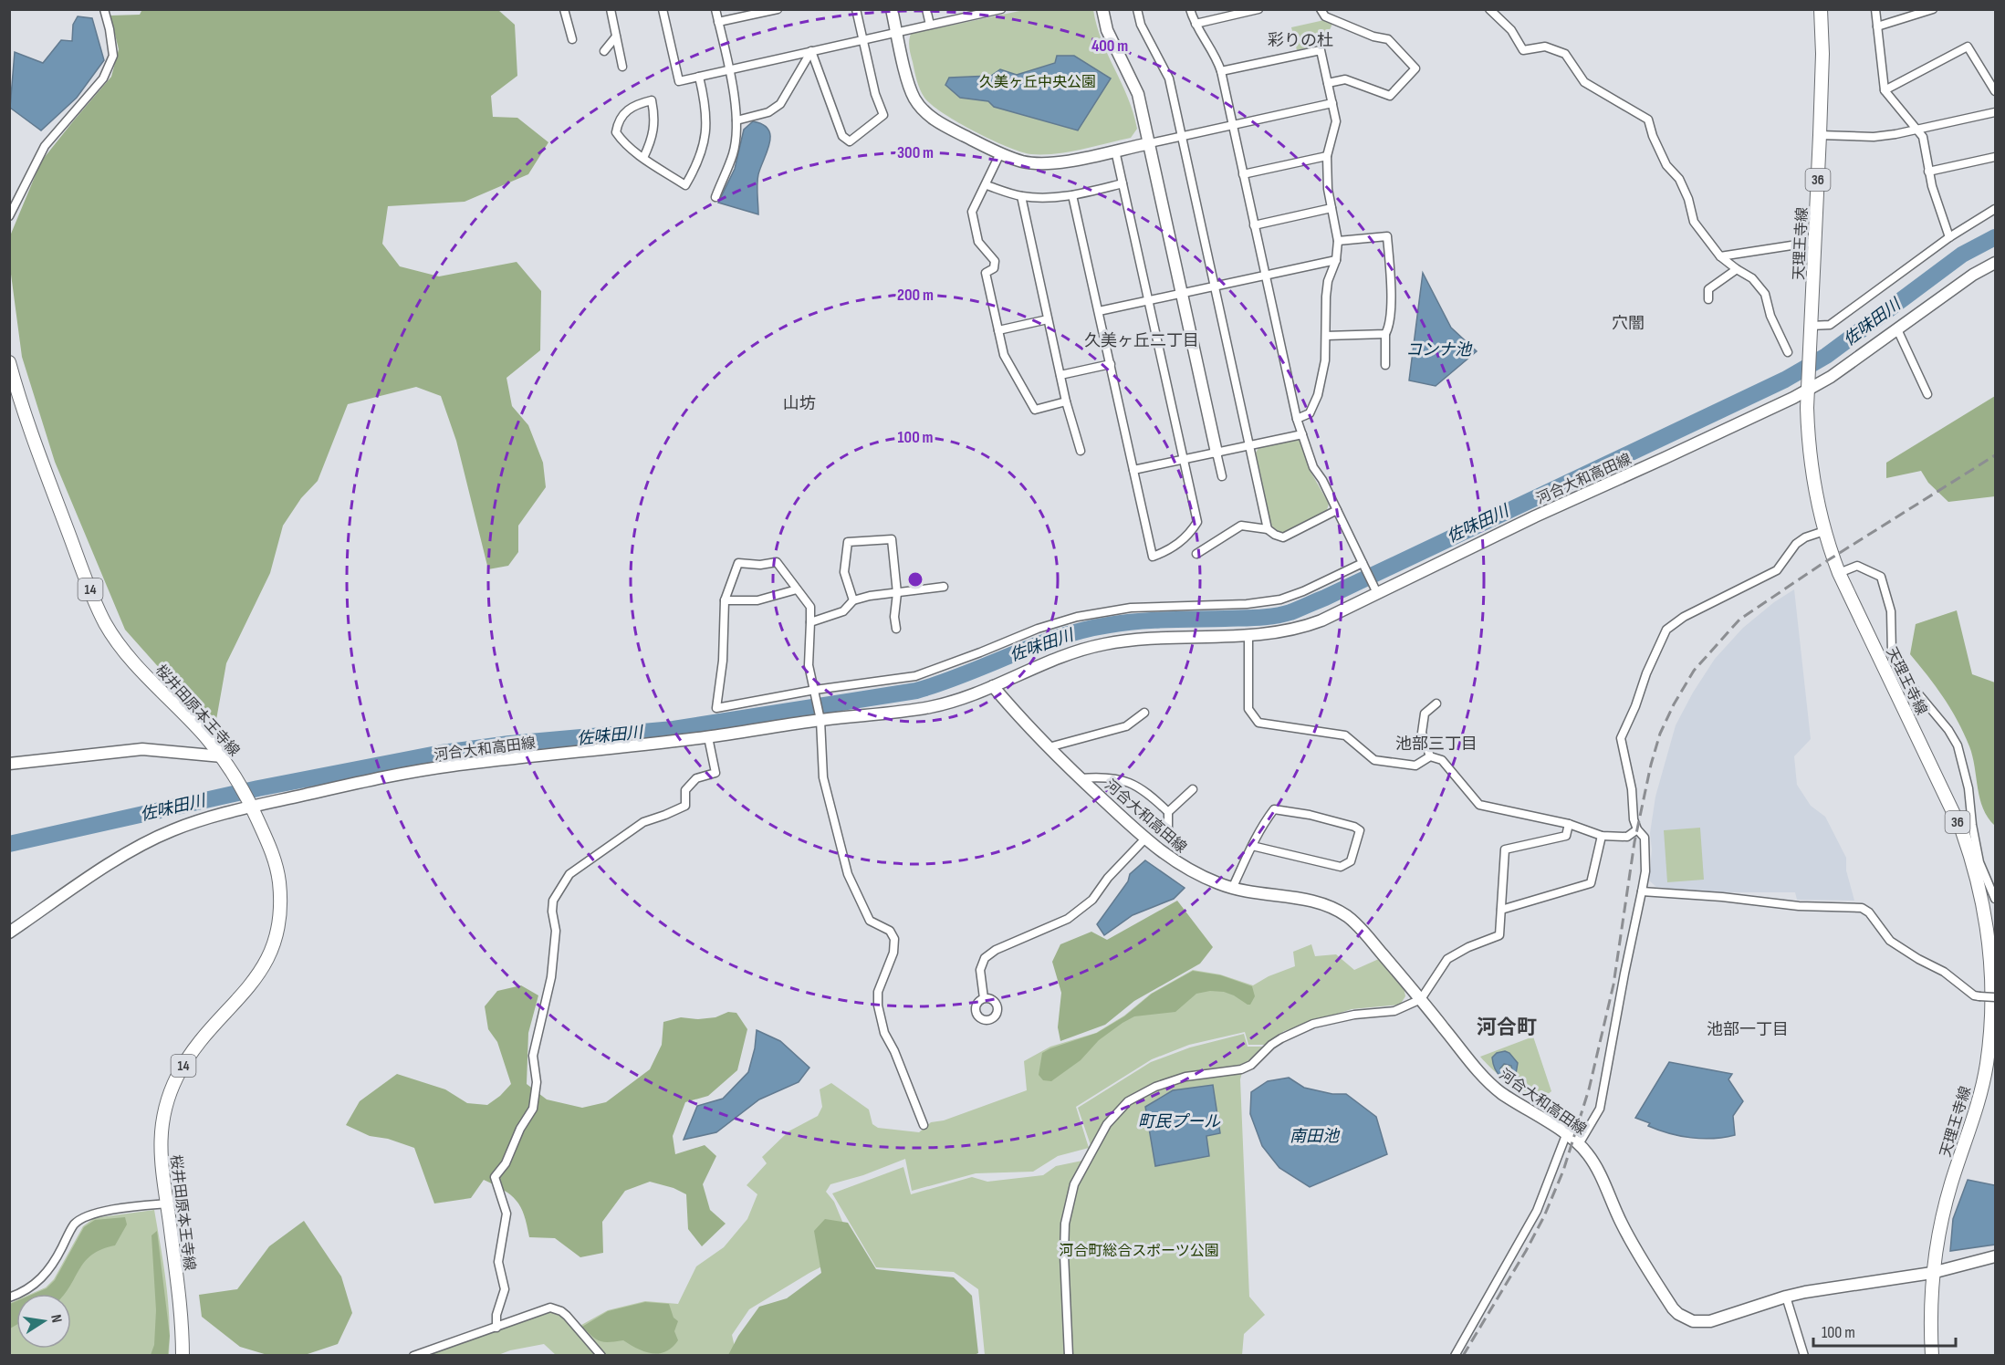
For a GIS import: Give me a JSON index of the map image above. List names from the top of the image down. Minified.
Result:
{"streets":{"main road":["36","天理王寺線","河合大和高田線","14","桜井田原本王寺線"]},"crossings":[["天理王寺線","河合大和高田線"],["河合大和高田線","桜井田原本王寺線"]],"districts":["彩りの杜","穴闇","久美ヶ丘二丁目","山坊","池部三丁目","河合町","池部一丁目"],"water":["佐味田川","コンナ池","町民プール","南田池"],"parks":["久美ヶ丘中央公園","河合町総合スポーツ公園"],"scale_bar":"100 m","north":"right","rings":["400 m","300 m","200 m","100 m"]}
